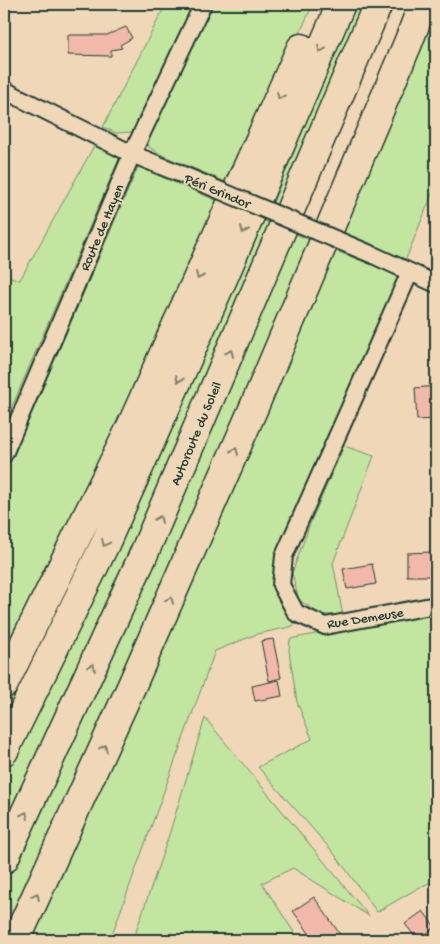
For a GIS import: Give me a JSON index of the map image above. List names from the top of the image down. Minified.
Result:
{"streets":{"highway":["Autoroute du Soleil"],"street":["Péri Grindor","Route de Hayen","Rue Demeuse"]},"crossings":[["Péri Grindor","Route de Hayen"],["Péri Grindor","Rue Demeuse"]]}
